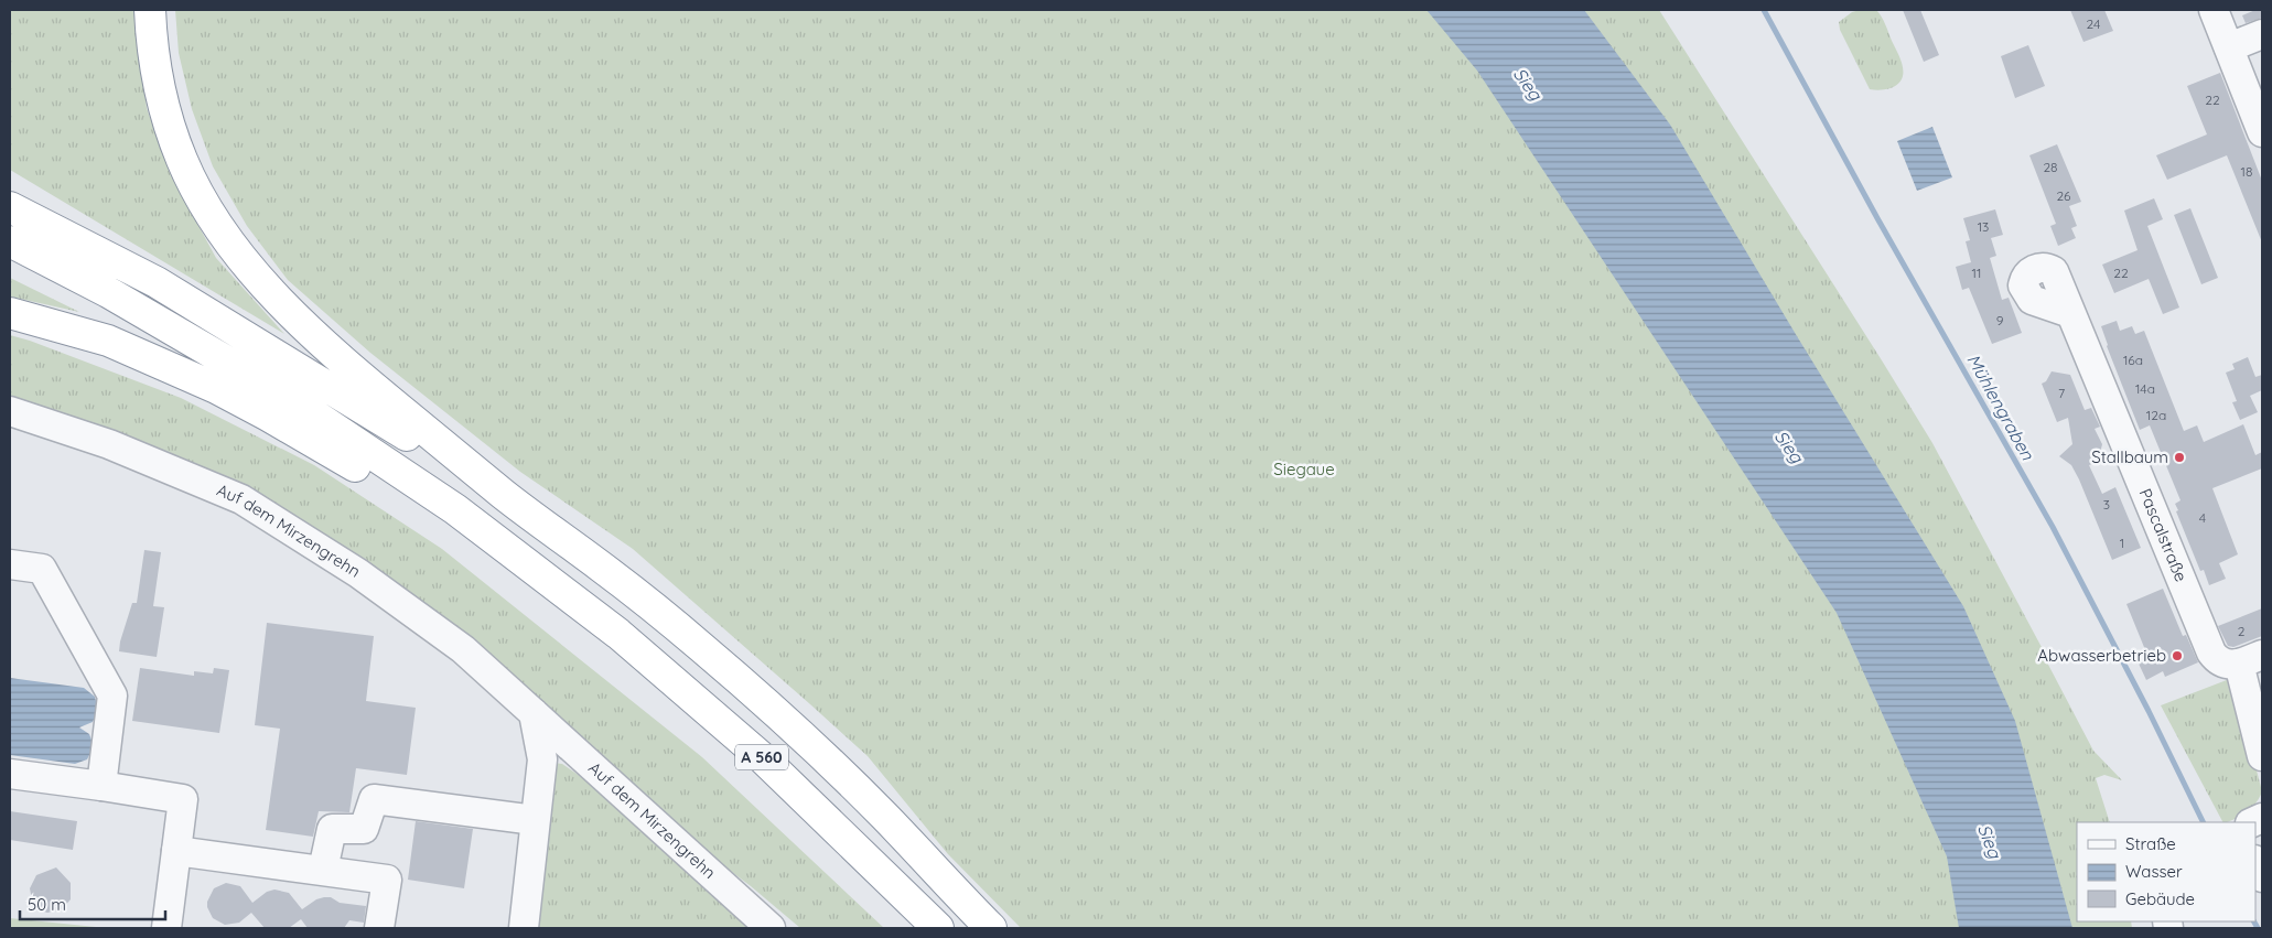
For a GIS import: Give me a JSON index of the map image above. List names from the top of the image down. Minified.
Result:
{"streets":{"highway":["A 560"],"street":["Auf dem Mirzengrehn","Pascalstraße"]},"water":["Sieg","Mühlengraben"],"parks":["Siegaue"],"places":["Stallbaum","Abwasserbetrieb"],"house_numbers":["24","22","28","18","26","13","11","22","9","16a","14a","7","12a","3","4","1","2"],"legend":["Straße","Wasser","Gebäude"],"scale_bar":"50 m"}
